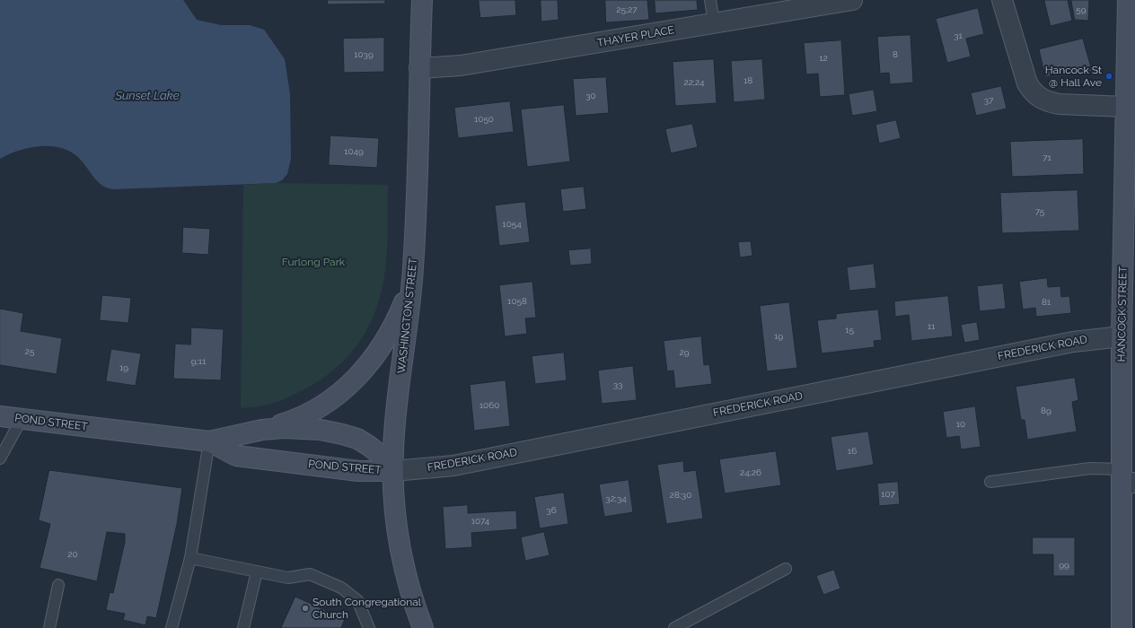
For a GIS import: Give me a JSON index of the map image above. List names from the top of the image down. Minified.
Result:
{"streets":{"main road":["HANCOCK STREET","WASHINGTON STREET","POND STREET"],"street":["THAYER PLACE","FREDERICK ROAD"]},"crossings":[["THAYER PLACE","WASHINGTON STREET"],["HANCOCK STREET","FREDERICK ROAD"],["WASHINGTON STREET","FREDERICK ROAD"],["WASHINGTON STREET","POND STREET"],["FREDERICK ROAD","POND STREET"]],"water":["Sunset Lake"],"parks":["Furlong Park"],"places":["Hancock St @ Hall Ave","South Congregational Church"],"house_numbers":["25;27","59","31","1039","8","12","18","22;24","30","37","1050","1049","71","75","1054","1058","81","11","15","19","25","29","9;11","19","33","1060","89","10","16","24;26","107","28;30","32;34","36","1074","20","99"]}
